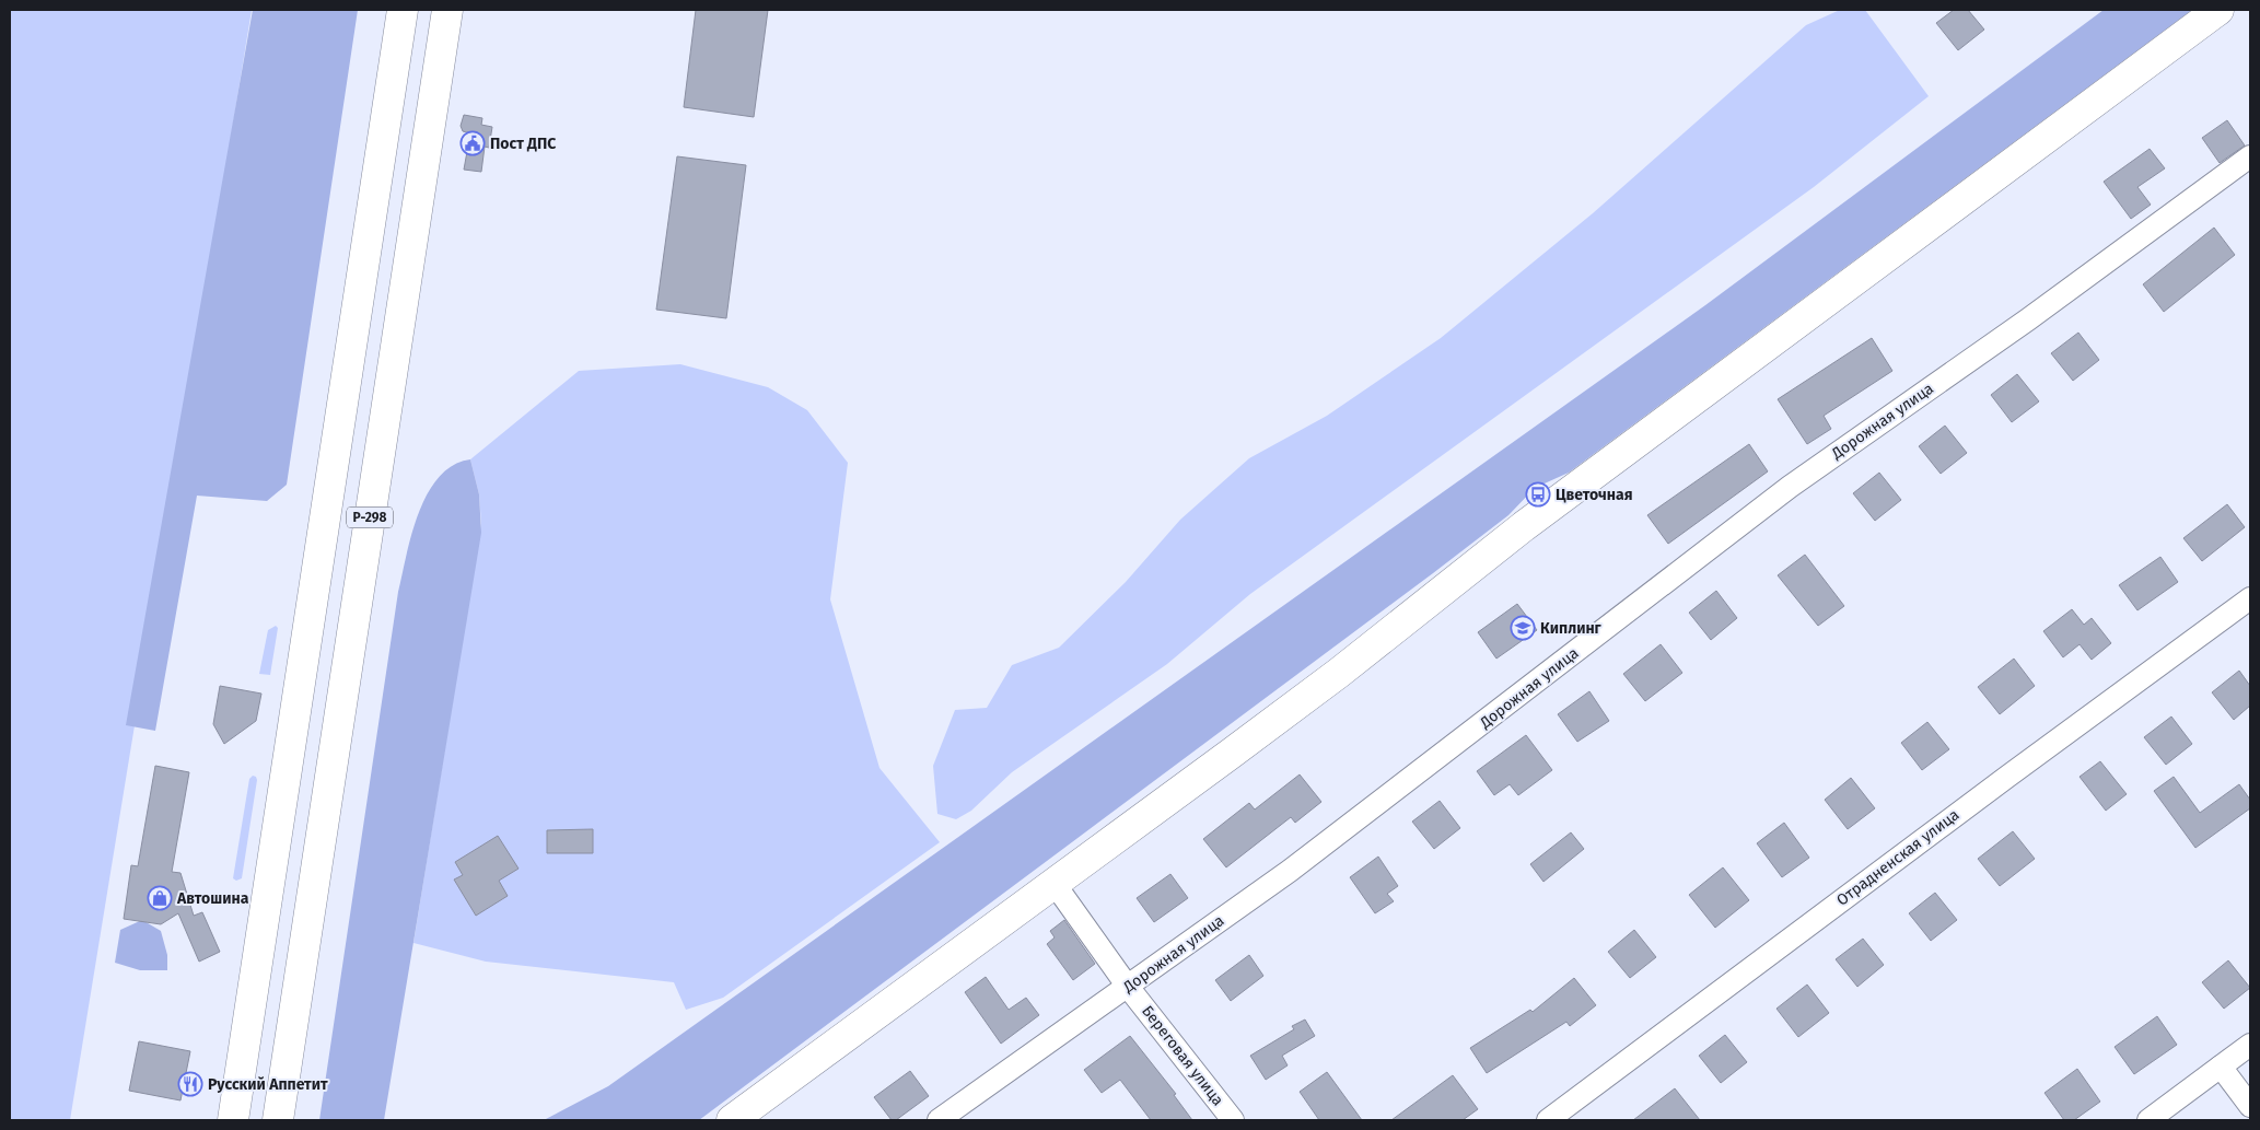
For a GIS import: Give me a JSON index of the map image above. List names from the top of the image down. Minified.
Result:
{"streets":{"main road":["Р-298"],"street":["Дорожная улица","Отрадненская улица","Береговая улица"]},"crossings":[["Дорожная улица","Береговая улица"]],"places":{"public building":["Пост ДПС"],"bus stop":["Цветочная"],"school or university":["Киплинг"],"shop":["Автошина"],"restaurant":["Русский Аппетит"]}}
